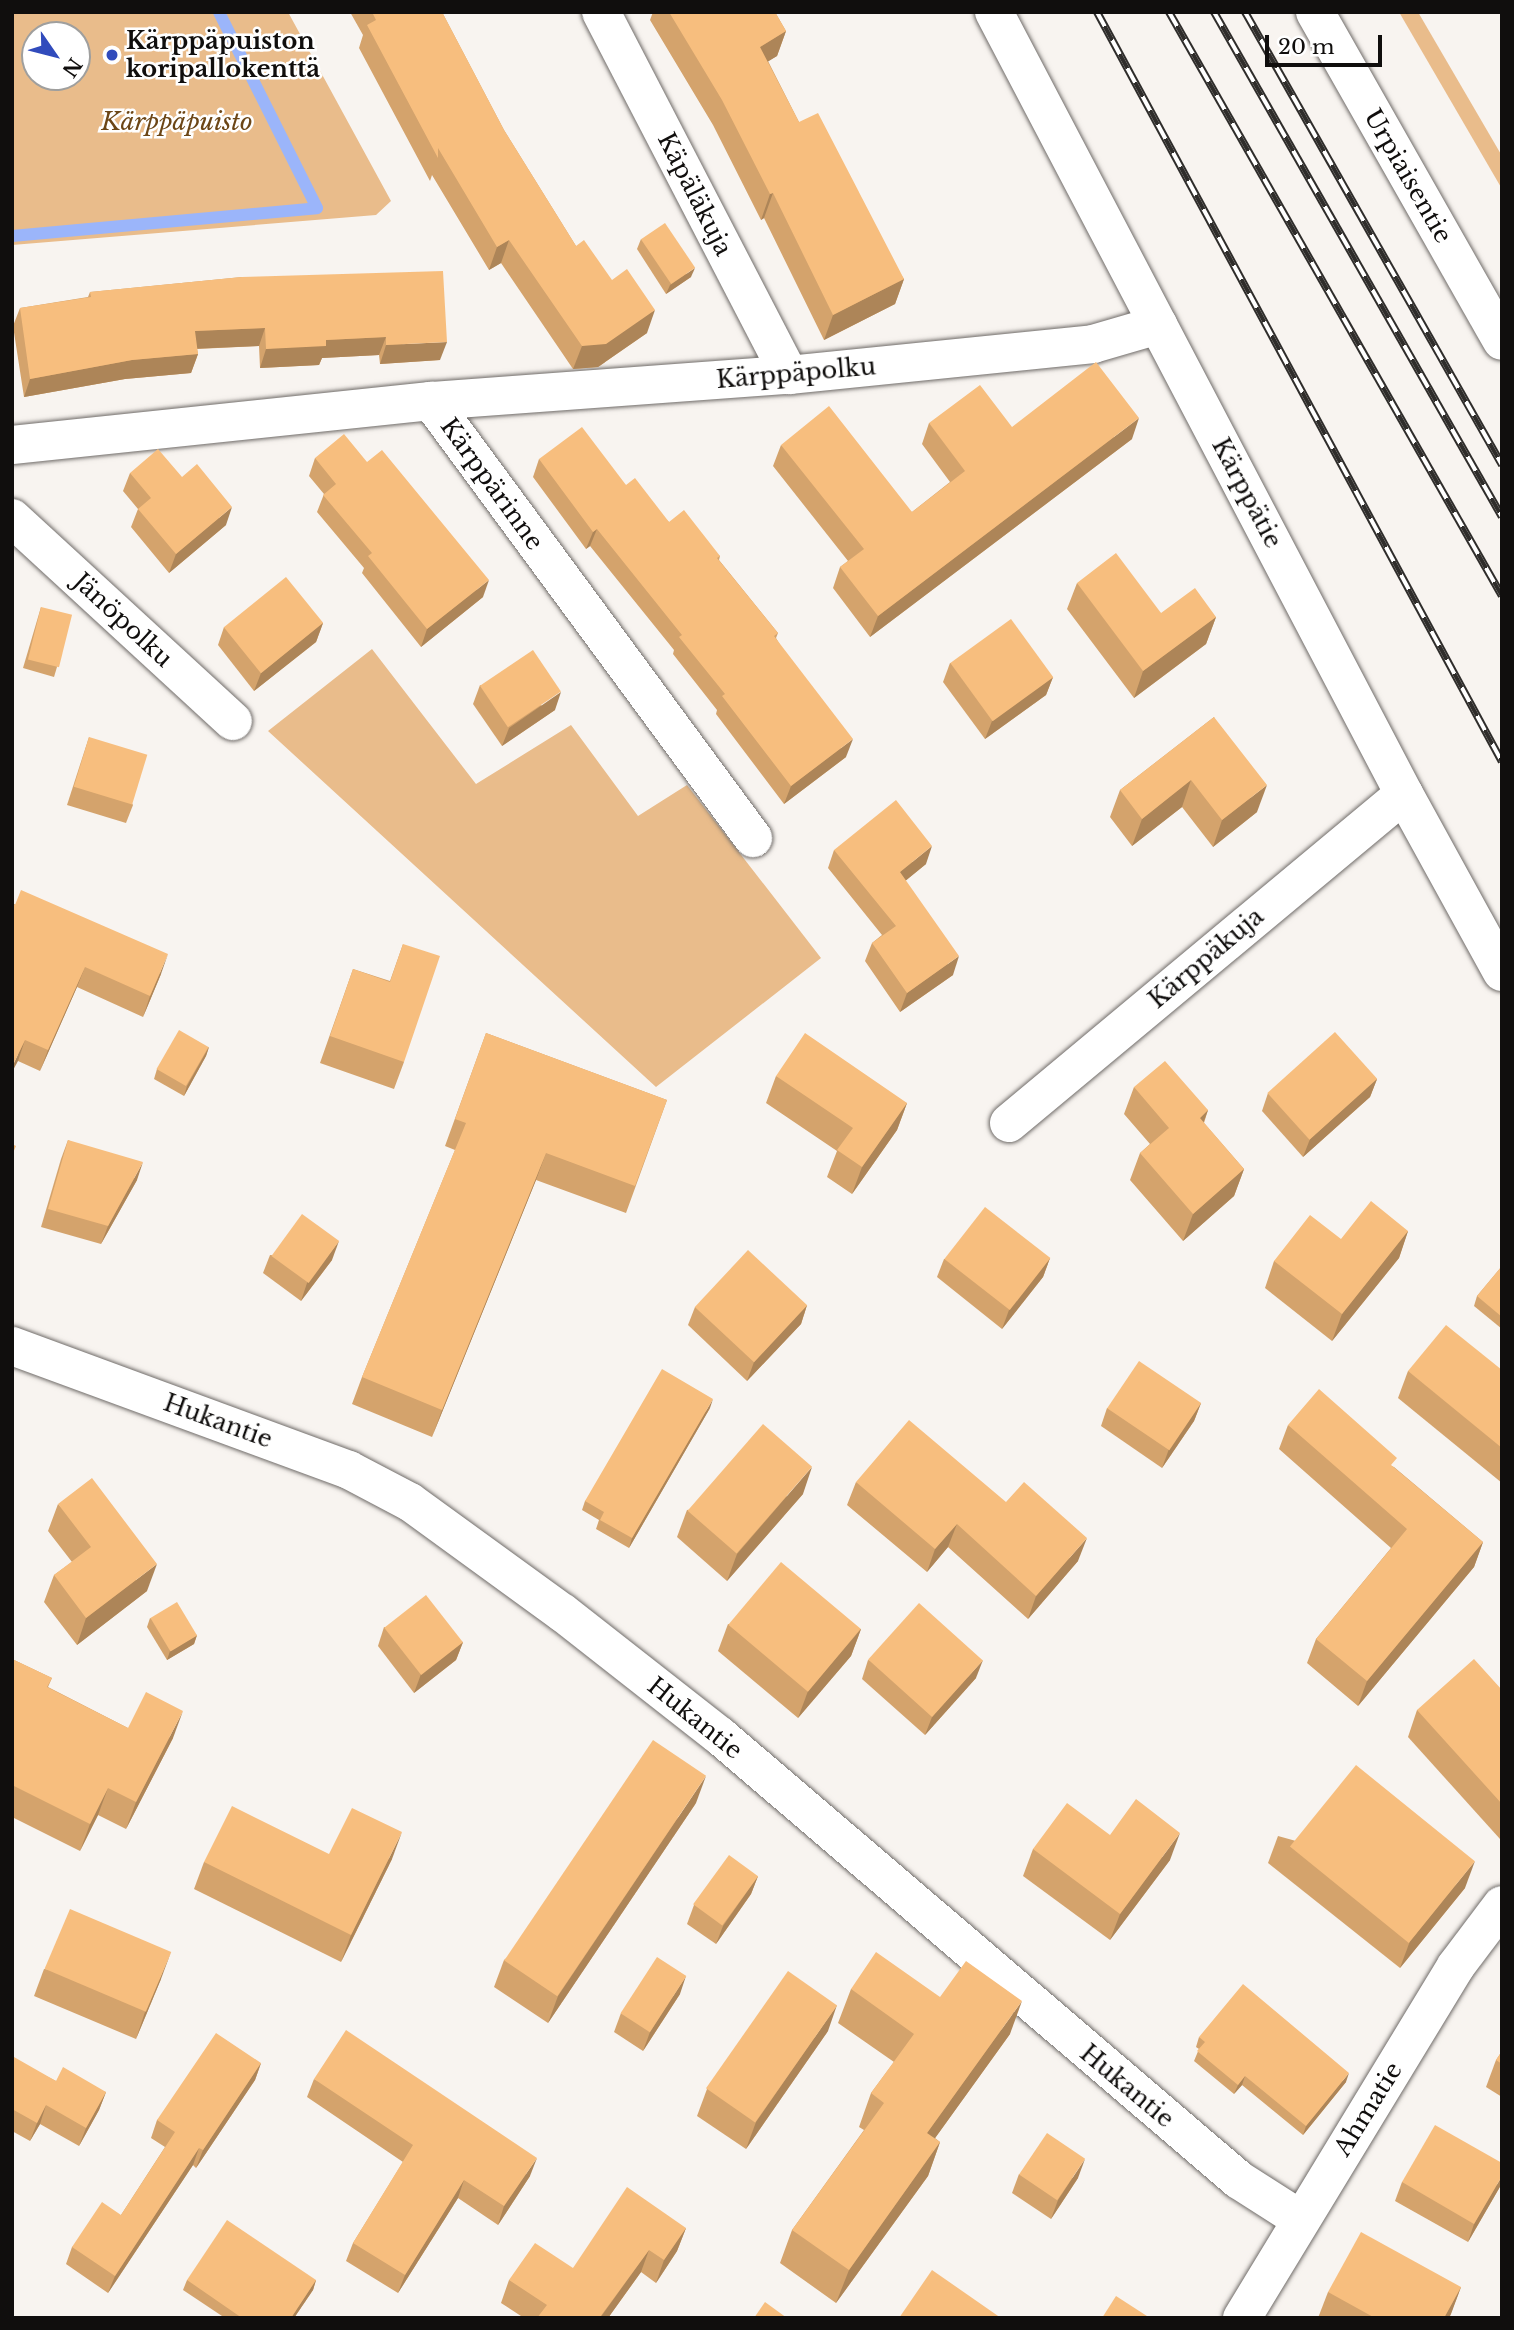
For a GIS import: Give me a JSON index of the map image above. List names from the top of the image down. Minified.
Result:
{"streets":{"street":["Urpiaisentie","Käpäläkuja","Kärppäpolku","Kärppärinne","Kärppätie","Jänöpolku","Kärppäkuja","Hukantie","Ahmatie"]},"crossings":[["Käpäläkuja","Kärppäpolku"],["Kärppäpolku","Kärppärinne"],["Kärppäpolku","Kärppätie"],["Kärppätie","Kärppäkuja"],["Hukantie","Ahmatie"]],"parks":["Kärppäpuisto"],"places":["Kärppäpuiston koripallokenttä"],"scale_bar":"20 m","north":"bottom right"}
